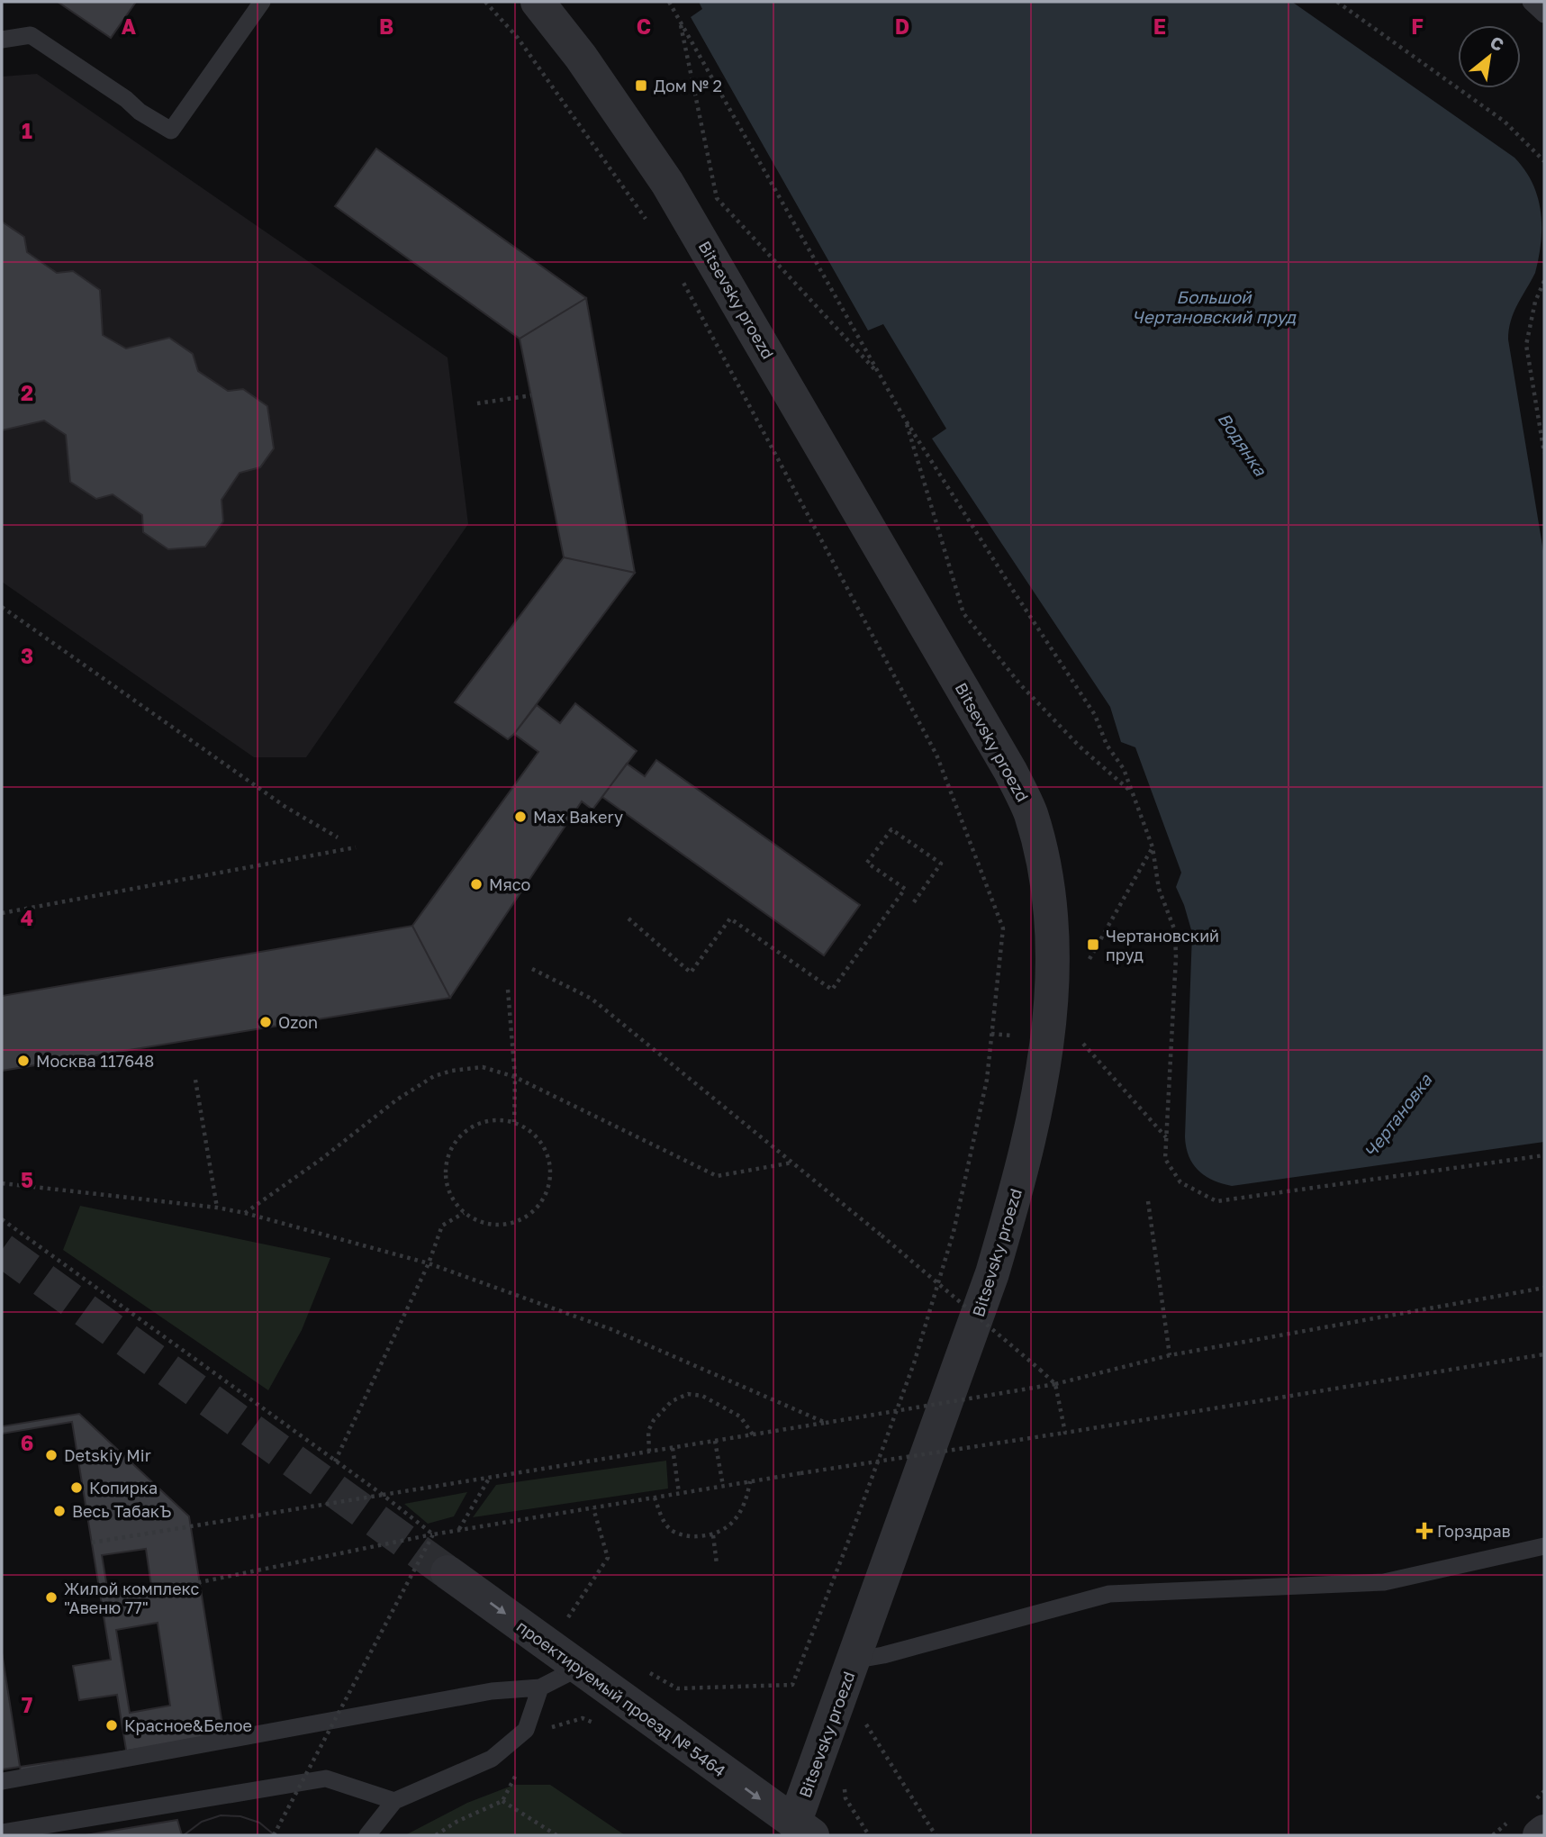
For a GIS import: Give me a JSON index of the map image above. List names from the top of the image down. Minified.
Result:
{"streets":{"street":["Bitsevsky proezd","проектируемый проезд № 5464"]},"crossings":[["Bitsevsky proezd","проектируемый проезд № 5464"]],"one_way":["проектируемый проезд № 5464"],"water":["Большой Чертановский пруд","Водянка","Чертановка"],"places":{"transit":["Дом № 2","Чертановский пруд"],"other":["Max Bakery","Мясо","Ozon","Москва 117648","Detskiy Mir","Копирка","Весь ТабакЪ","Жилой комплекс \"Авеню 77\"","Красное&Белое"],"health":["Горздрав"]},"north":"top right","grid":{"columns":["A","B","C","D","E","F"],"rows":["1","2","3","4","5","6","7"]}}
